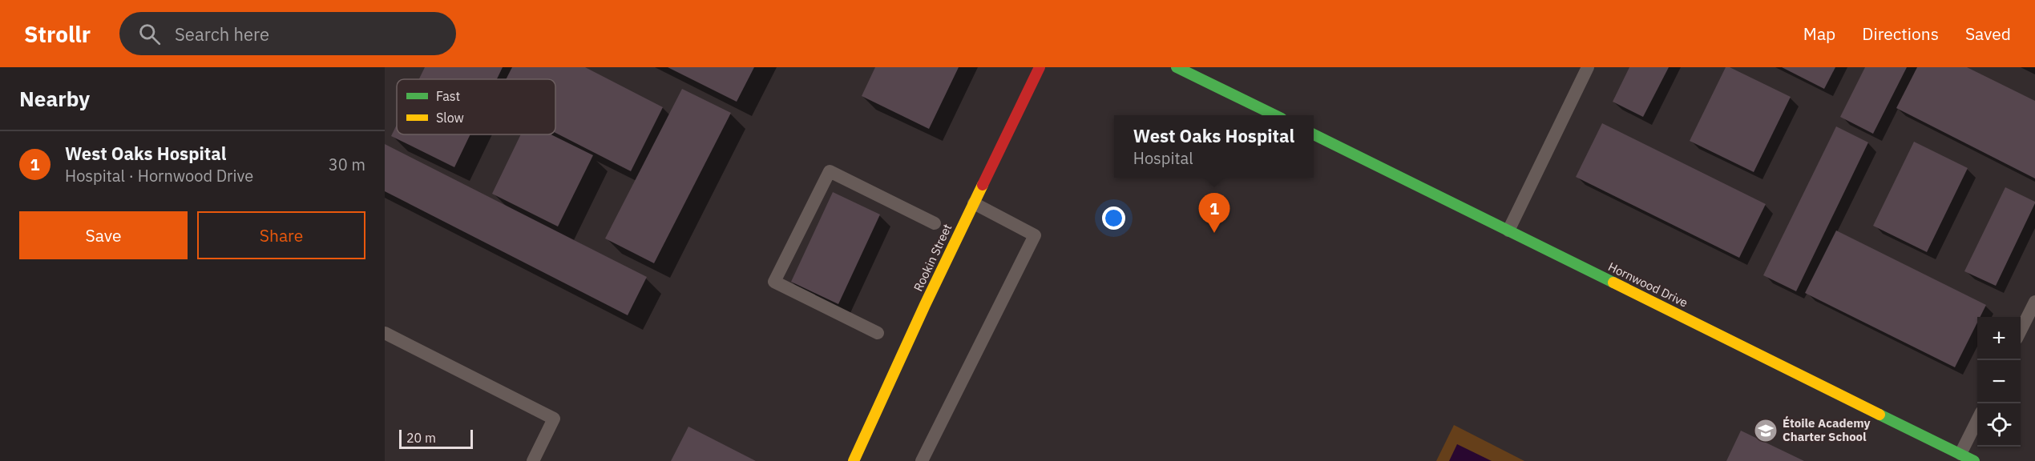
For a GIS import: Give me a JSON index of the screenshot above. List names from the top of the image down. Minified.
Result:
{"streets":{"street":["Rookin Street","Hornwood Drive"]},"places":{"school or university":["Étoile Academy Charter School"]},"legend":["Fast","Slow"],"scale_bar":"20 m","page":{"header":"Strollr","search":"Search here","nav":["Map","Directions","Saved"],"heading":"Nearby","popup":["West Oaks Hospital","Hospital"],"list":[{"mark":"1","name":"West Oaks Hospital","note":"Hospital · Hornwood Drive","value":"30 m"}],"pins":"1","buttons":["Save","Share"],"map_buttons":["+","−"],"scale":"20 m"}}
